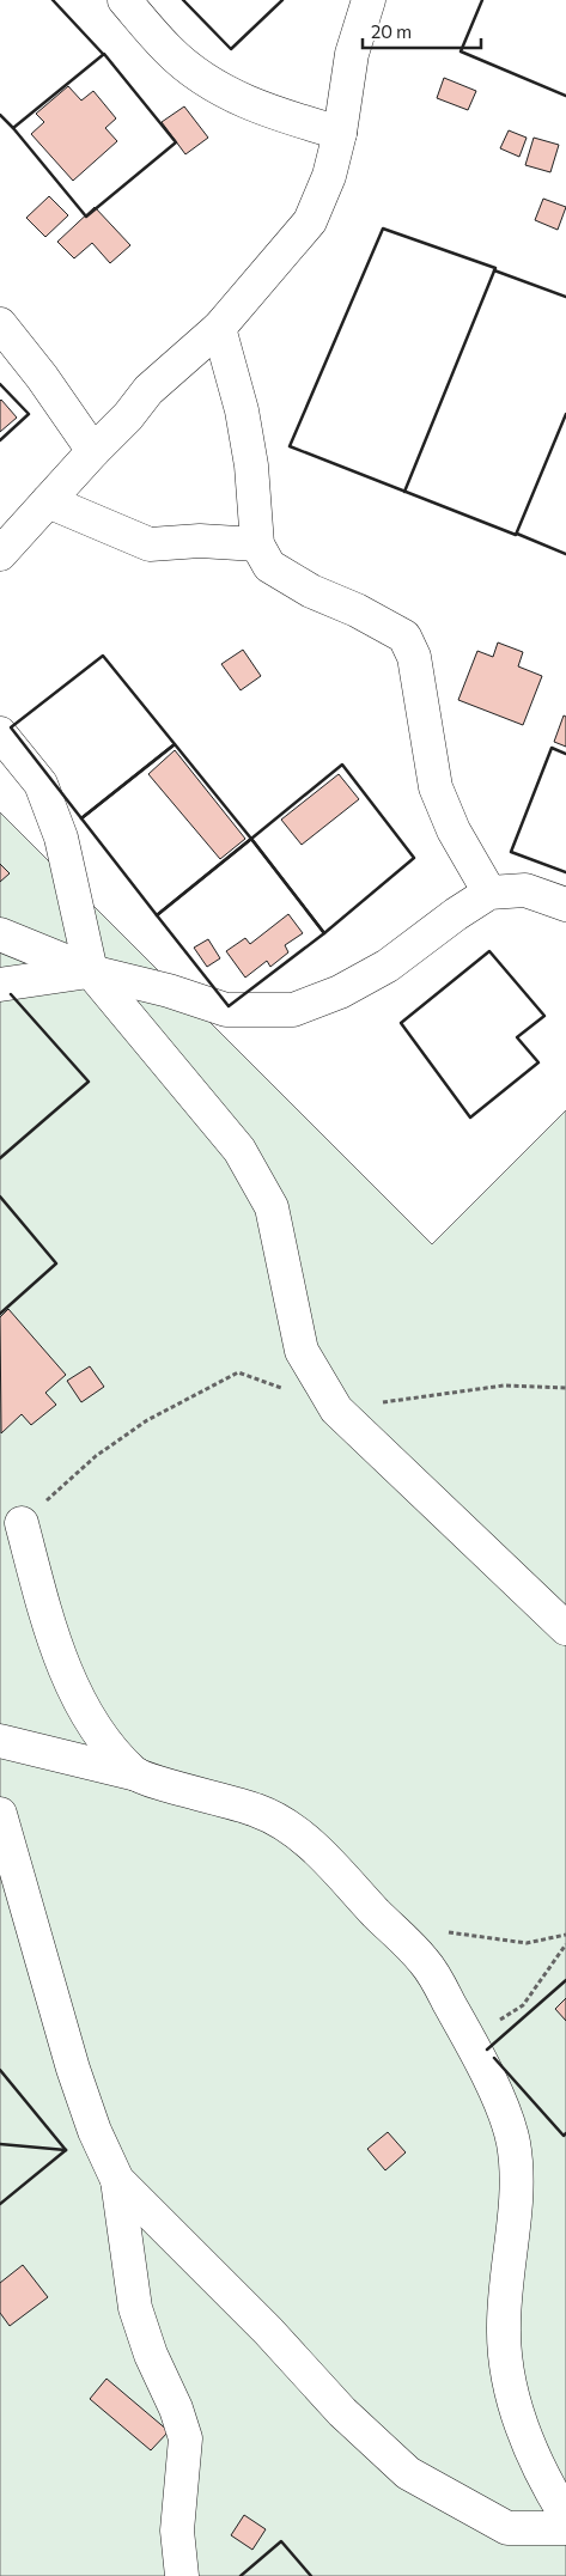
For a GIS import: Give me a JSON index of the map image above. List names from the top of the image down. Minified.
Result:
{"scale_bar":"20 m"}
